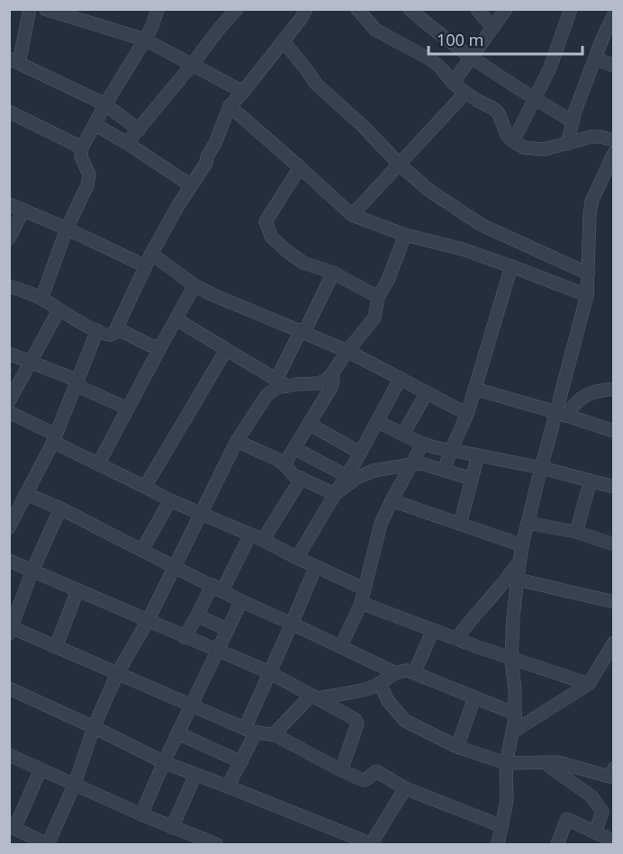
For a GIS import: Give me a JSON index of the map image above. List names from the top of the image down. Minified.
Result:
{"scale_bar":"100 m"}
